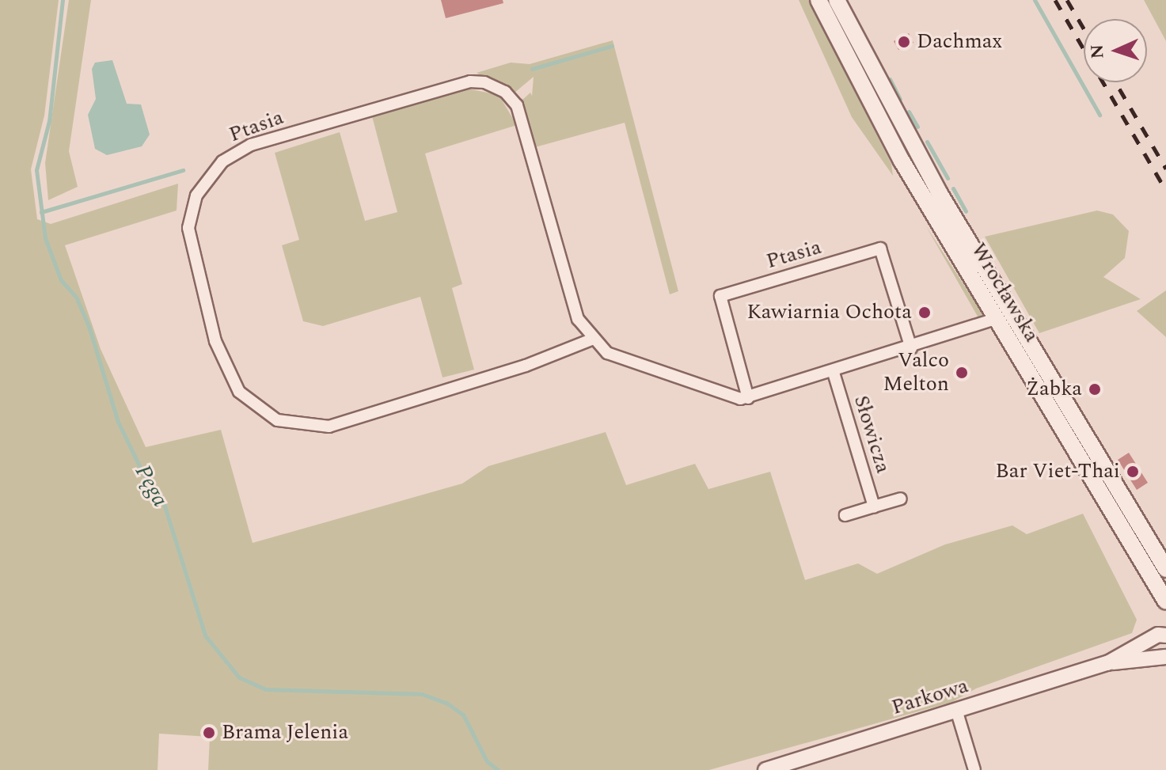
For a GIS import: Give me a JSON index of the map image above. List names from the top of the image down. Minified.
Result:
{"streets":{"main road":["Wrocławska"],"street":["Ptasia","Słowicza","Parkowa"]},"crossings":[["Ptasia","Wrocławska"],["Ptasia","Słowicza"]],"water":["Pęga"],"places":["Dachmax","Kawiarnia Ochota","Valco Melton","Żabka","Bar Viet-Thai","Brama Jelenia"],"north":"left"}
